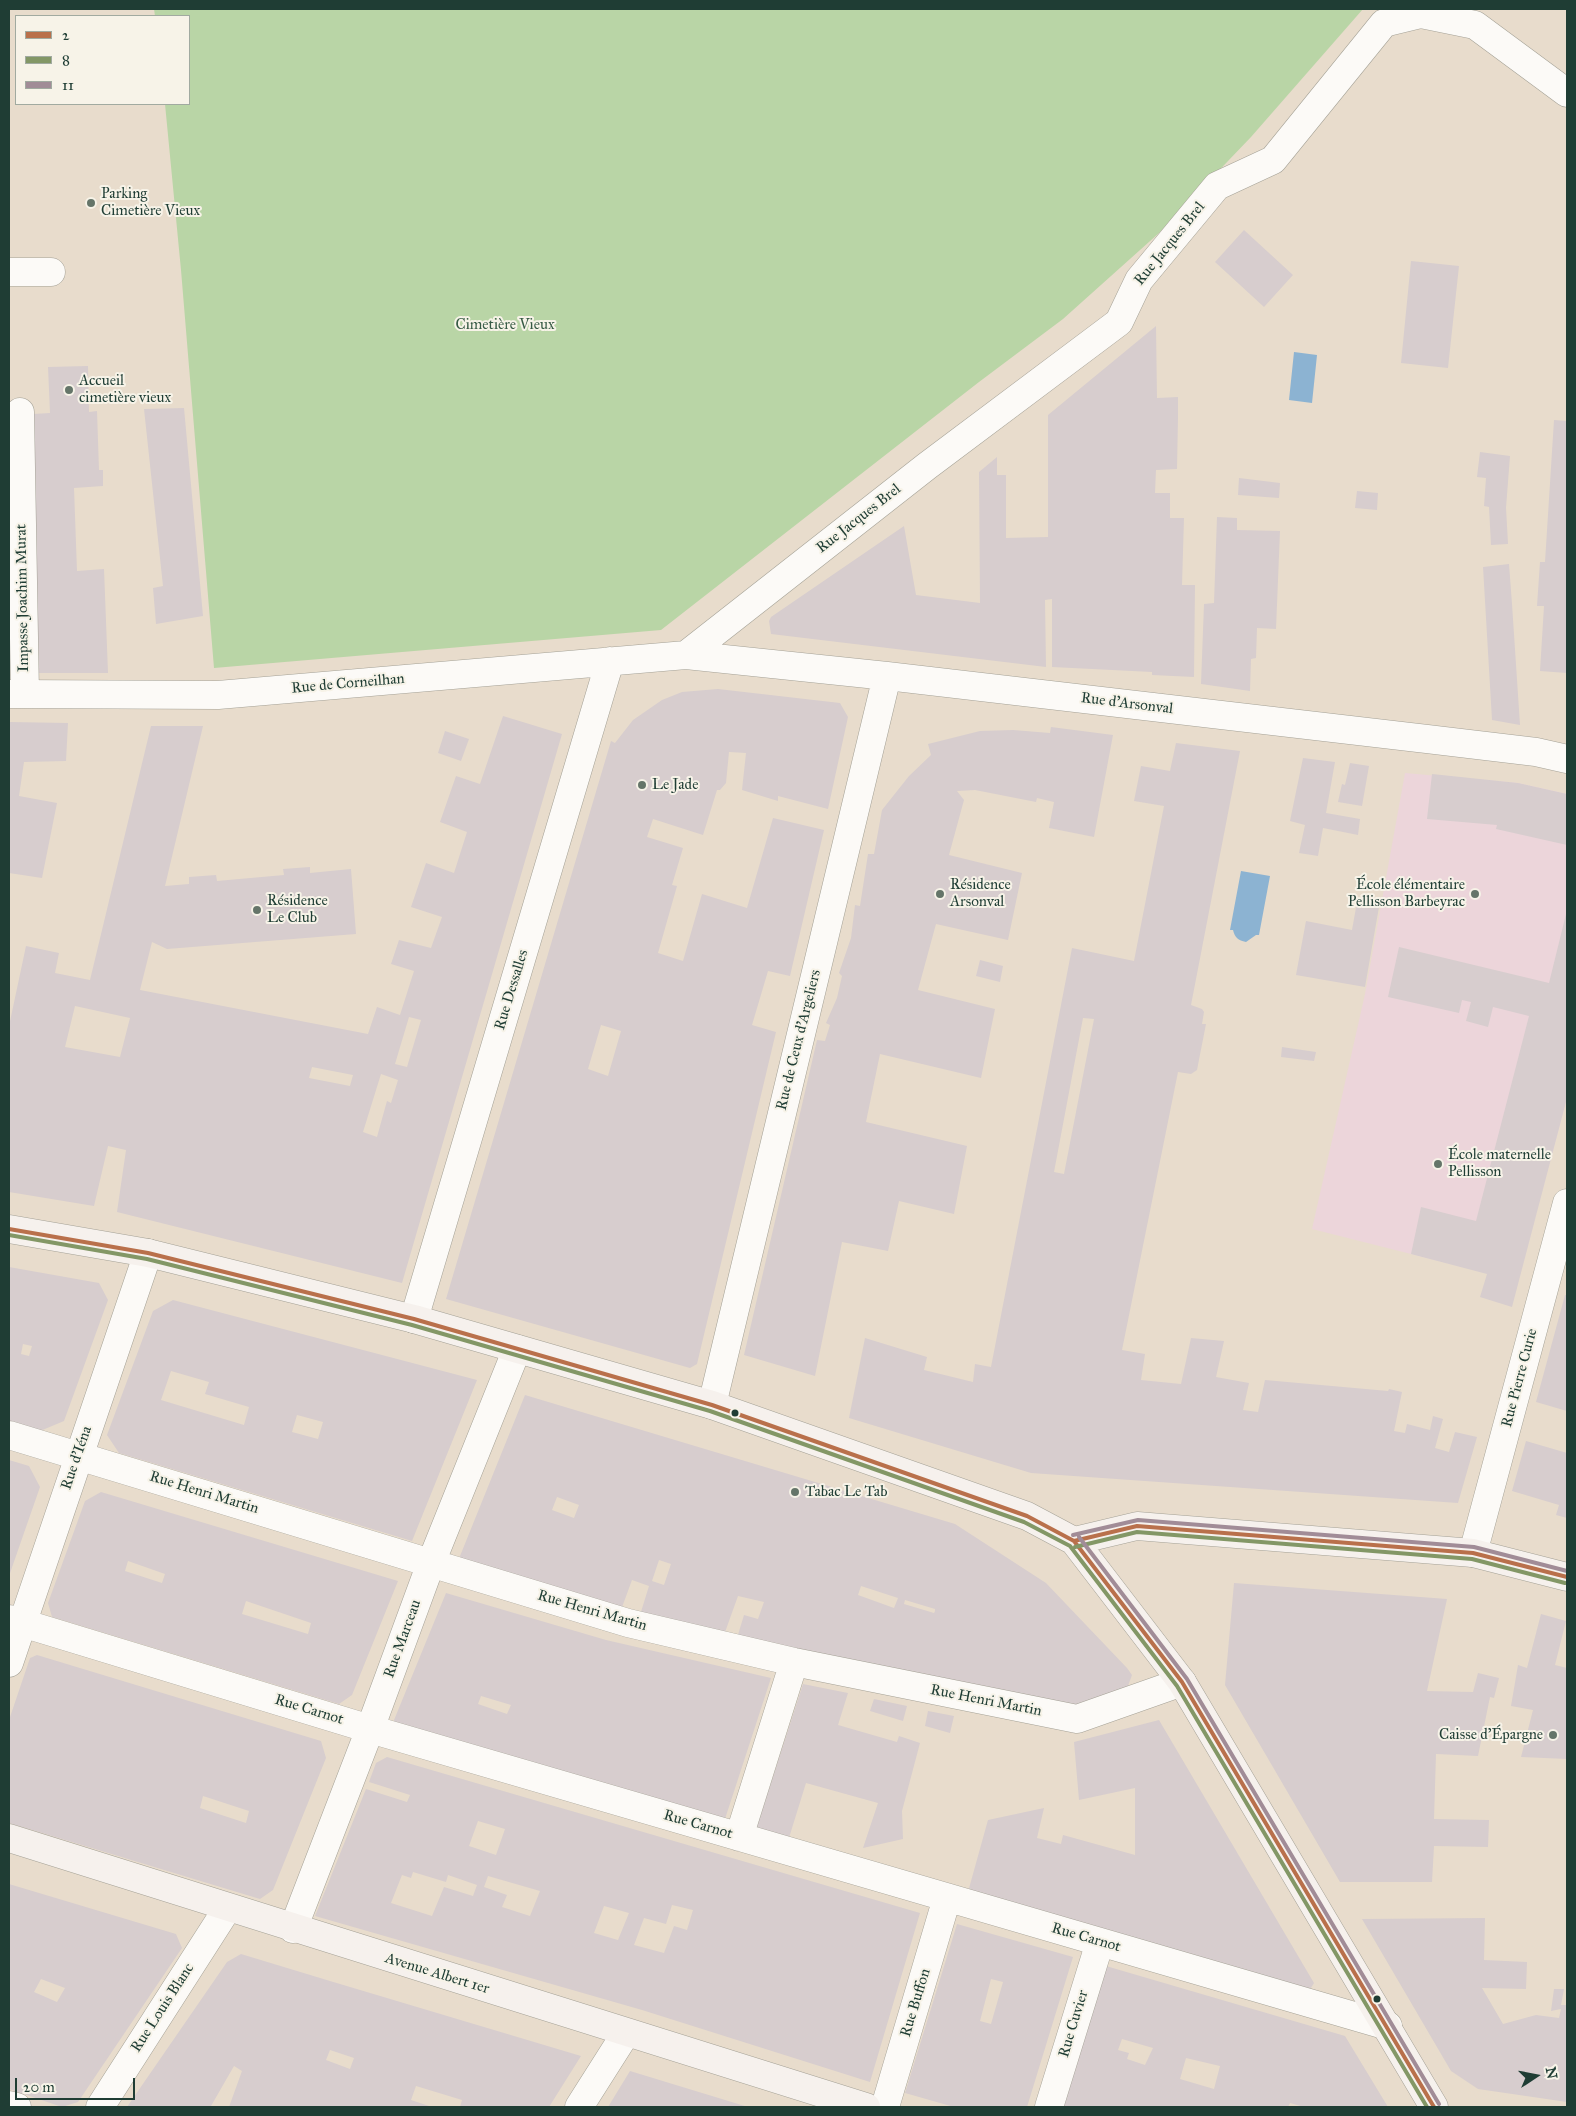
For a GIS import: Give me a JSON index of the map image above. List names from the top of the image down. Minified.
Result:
{"streets":{"street":["Rue Jacques Brel","Impasse Joachim Murat","Rue de Corneilhan","Rue d'Arsonval","Rue Dessalles","Rue de Ceux d'Argeliers","Rue Pierre Curie","Rue d'Iéna","Rue Henri Martin","Rue Marceau","Rue Carnot","Avenue Albert 1er","Rue Buffon","Rue Louis Blanc","Rue Cuvier"]},"crossings":[["Rue Jacques Brel","Rue de Corneilhan"],["Rue Jacques Brel","Rue d'Arsonval"],["Impasse Joachim Murat","Rue de Corneilhan"],["Rue de Corneilhan","Rue d'Arsonval"],["Rue de Corneilhan","Rue Dessalles"],["Rue d'Arsonval","Rue de Ceux d'Argeliers"],["Rue d'Iéna","Rue Henri Martin"],["Rue d'Iéna","Rue Carnot"],["Rue Henri Martin","Rue Marceau"],["Rue Marceau","Rue Carnot"],["Rue Marceau","Avenue Albert 1er"],["Rue Carnot","Rue Buffon"],["Rue Carnot","Rue Cuvier"],["Avenue Albert 1er","Rue Louis Blanc"]],"parks":["Cimetière Vieux"],"places":["Parking Cimetière Vieux","Accueil cimetière vieux","Le Jade","Résidence Arsonval","École élémentaire Pellisson Barbeyrac","Résidence Le Club","École maternelle Pellisson","Tabac Le Tab","Caisse d'Épargne"],"lines":["transit line 2","transit line 8","transit line 11"],"legend":["2","8","11"],"scale_bar":"20 m","north":"right"}
